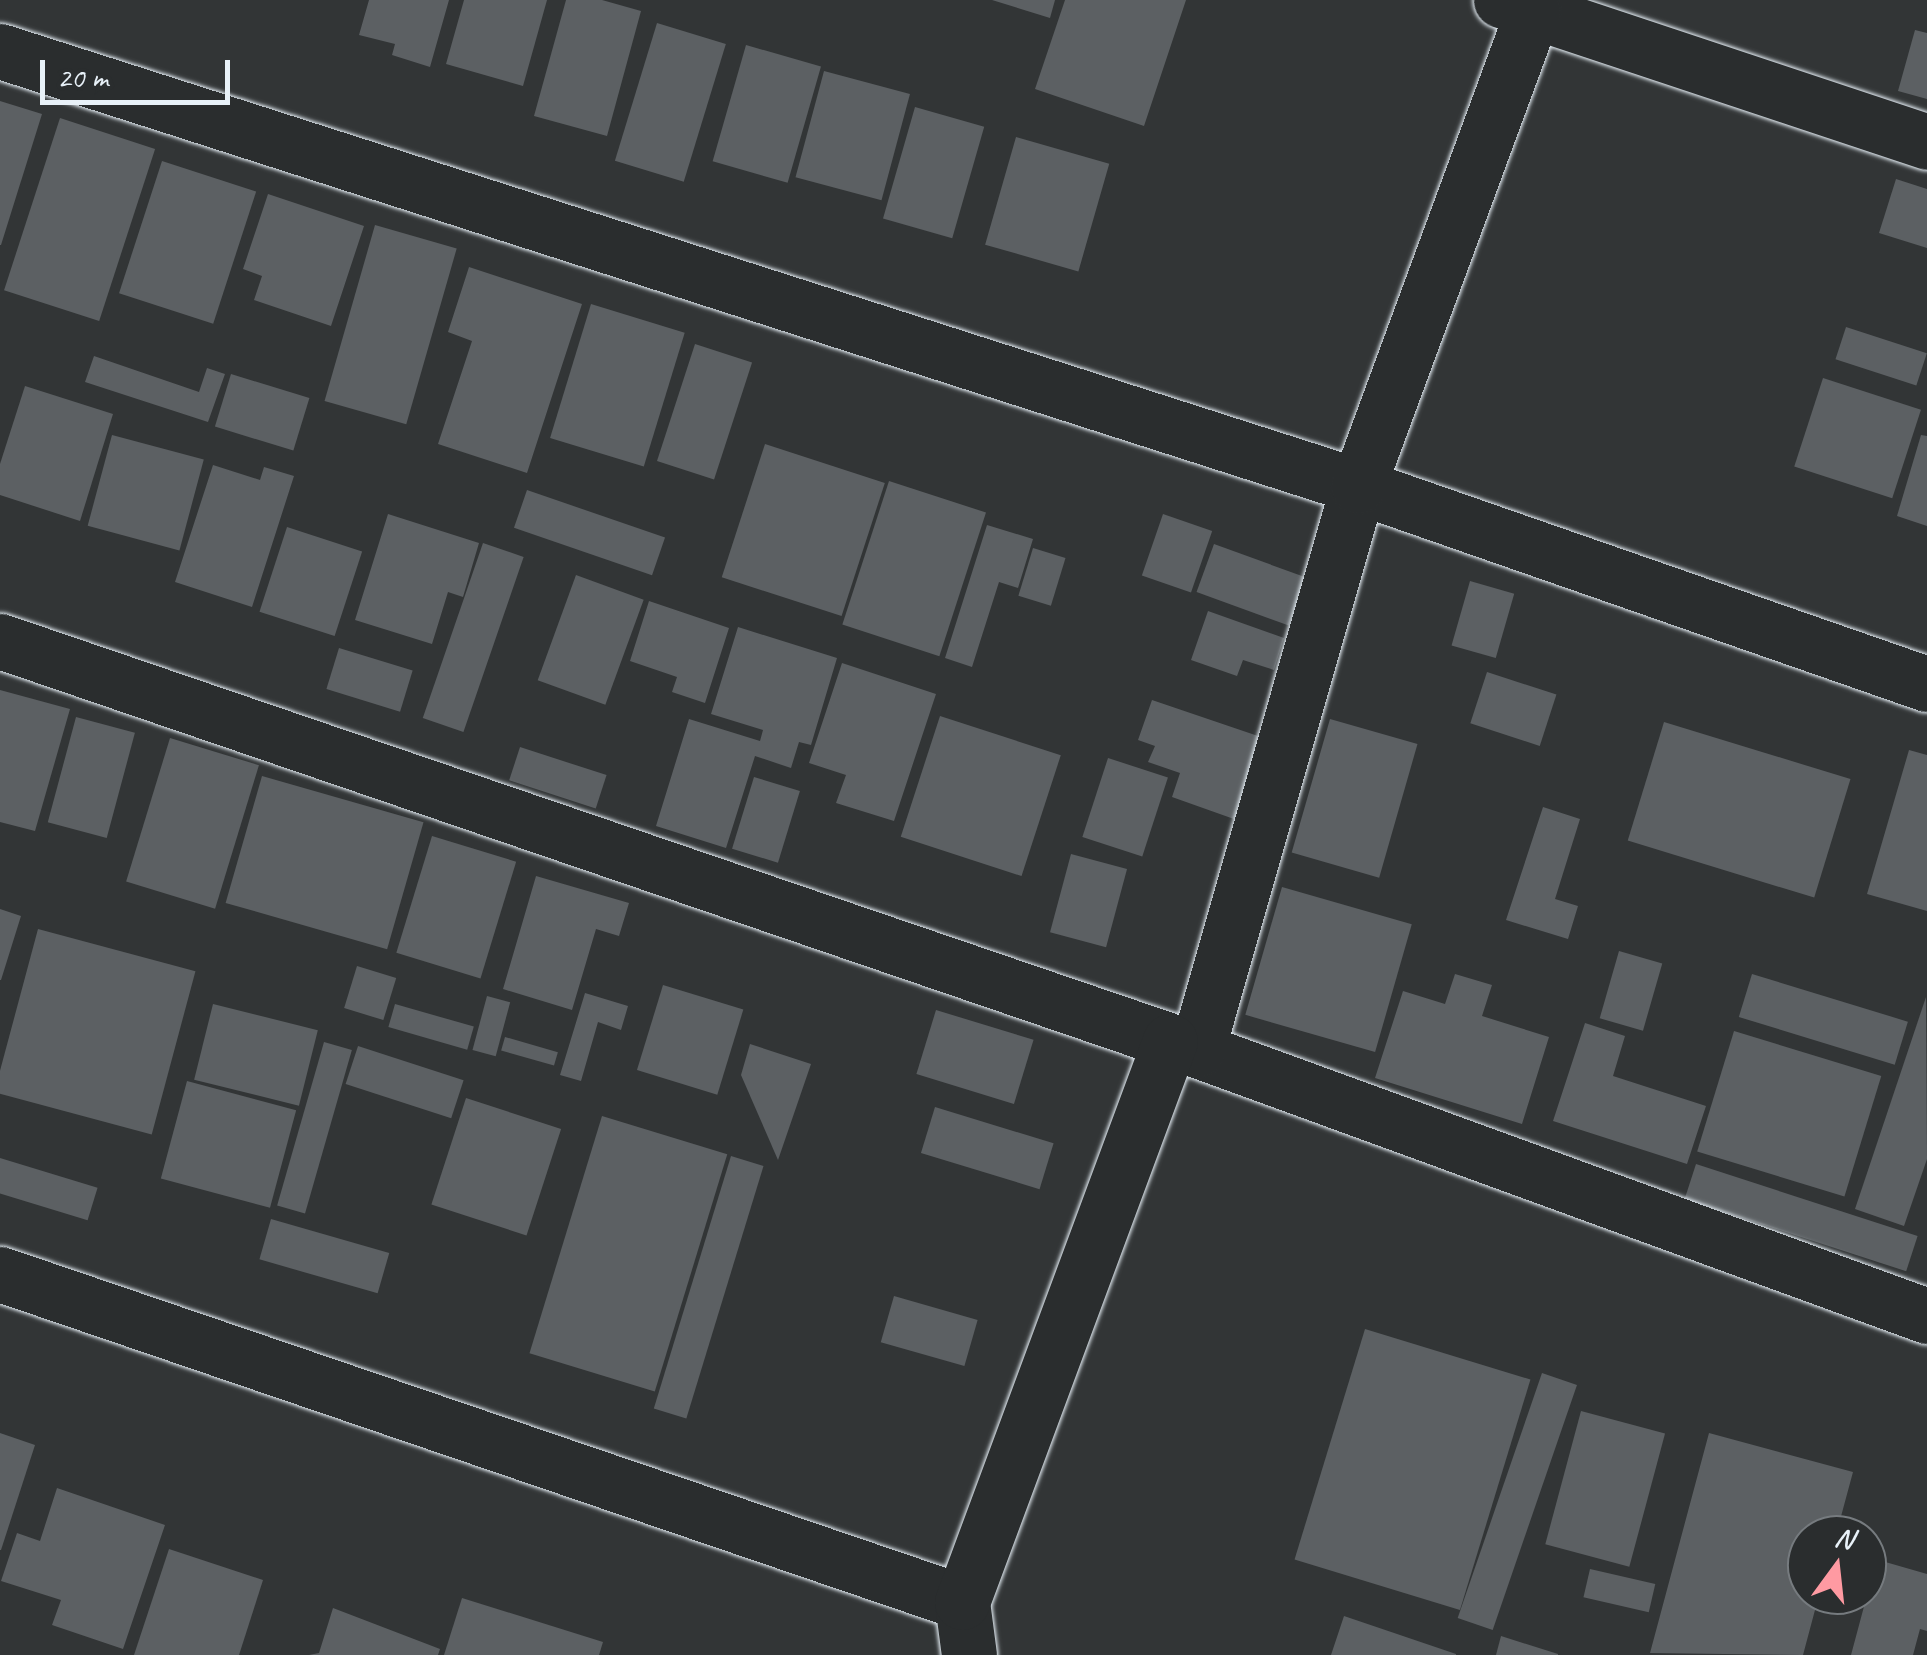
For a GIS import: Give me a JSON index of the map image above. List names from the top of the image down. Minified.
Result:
{"scale_bar":"20 m","north":"top"}
